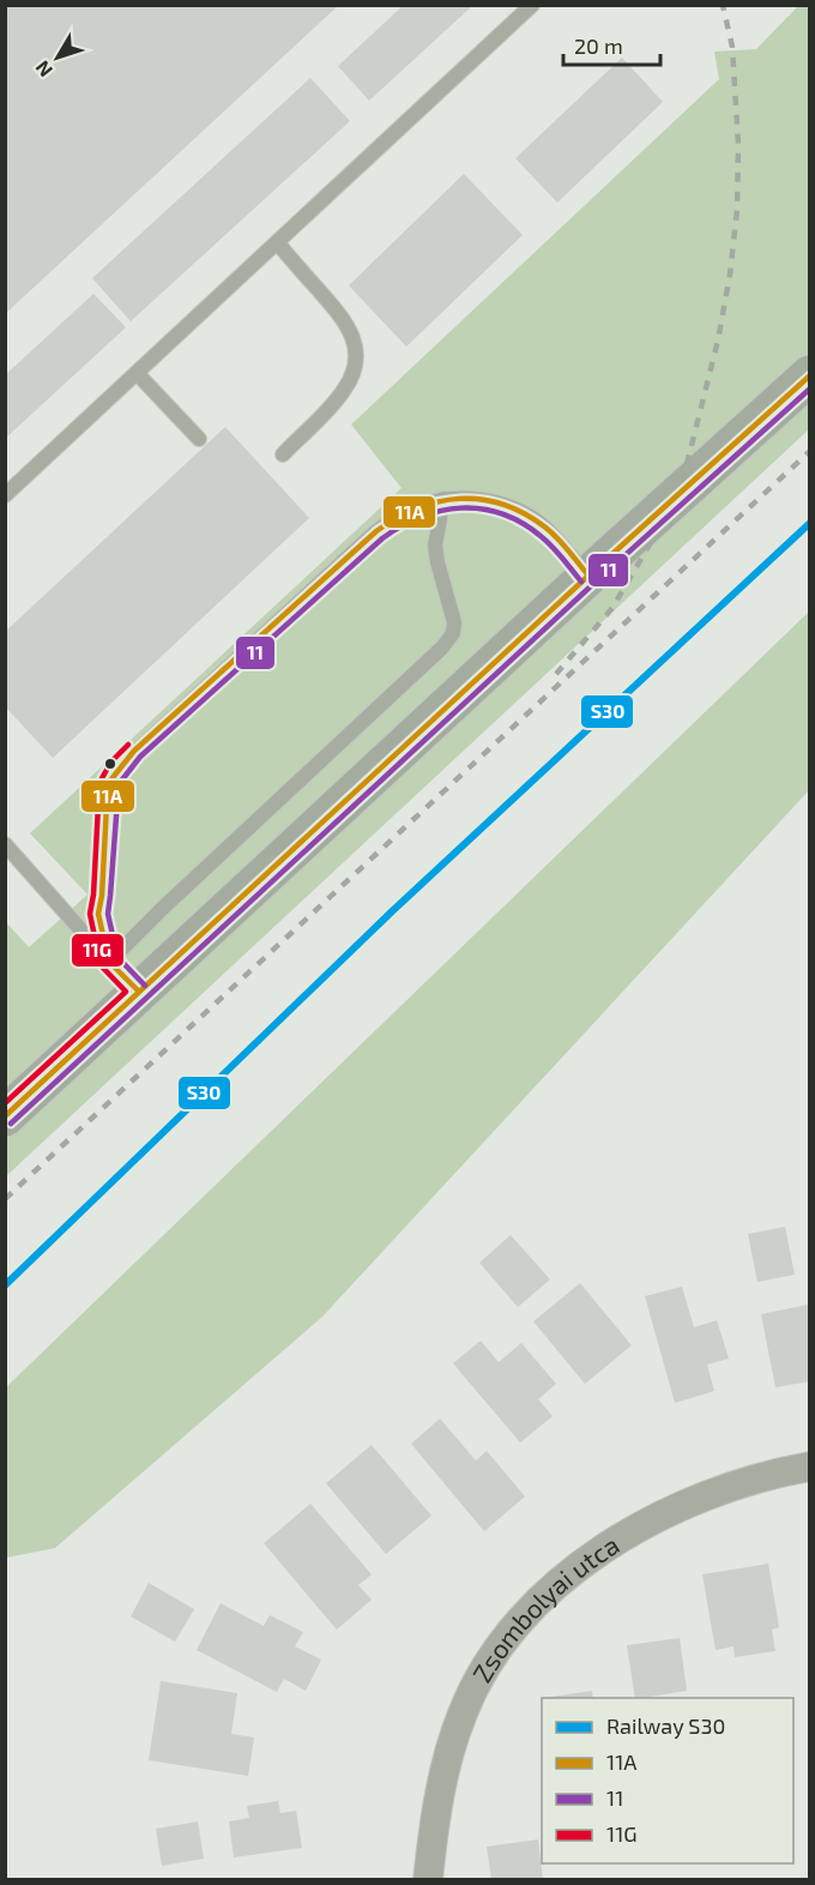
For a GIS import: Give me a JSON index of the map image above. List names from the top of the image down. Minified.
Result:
{"streets":{"street":["Zsombolyai utca"]},"lines":["transit line 11A","transit line 11","rail line S30","transit line 11G"],"legend":["Railway S30","11A","11","11G"],"scale_bar":"20 m","north":"bottom left"}
